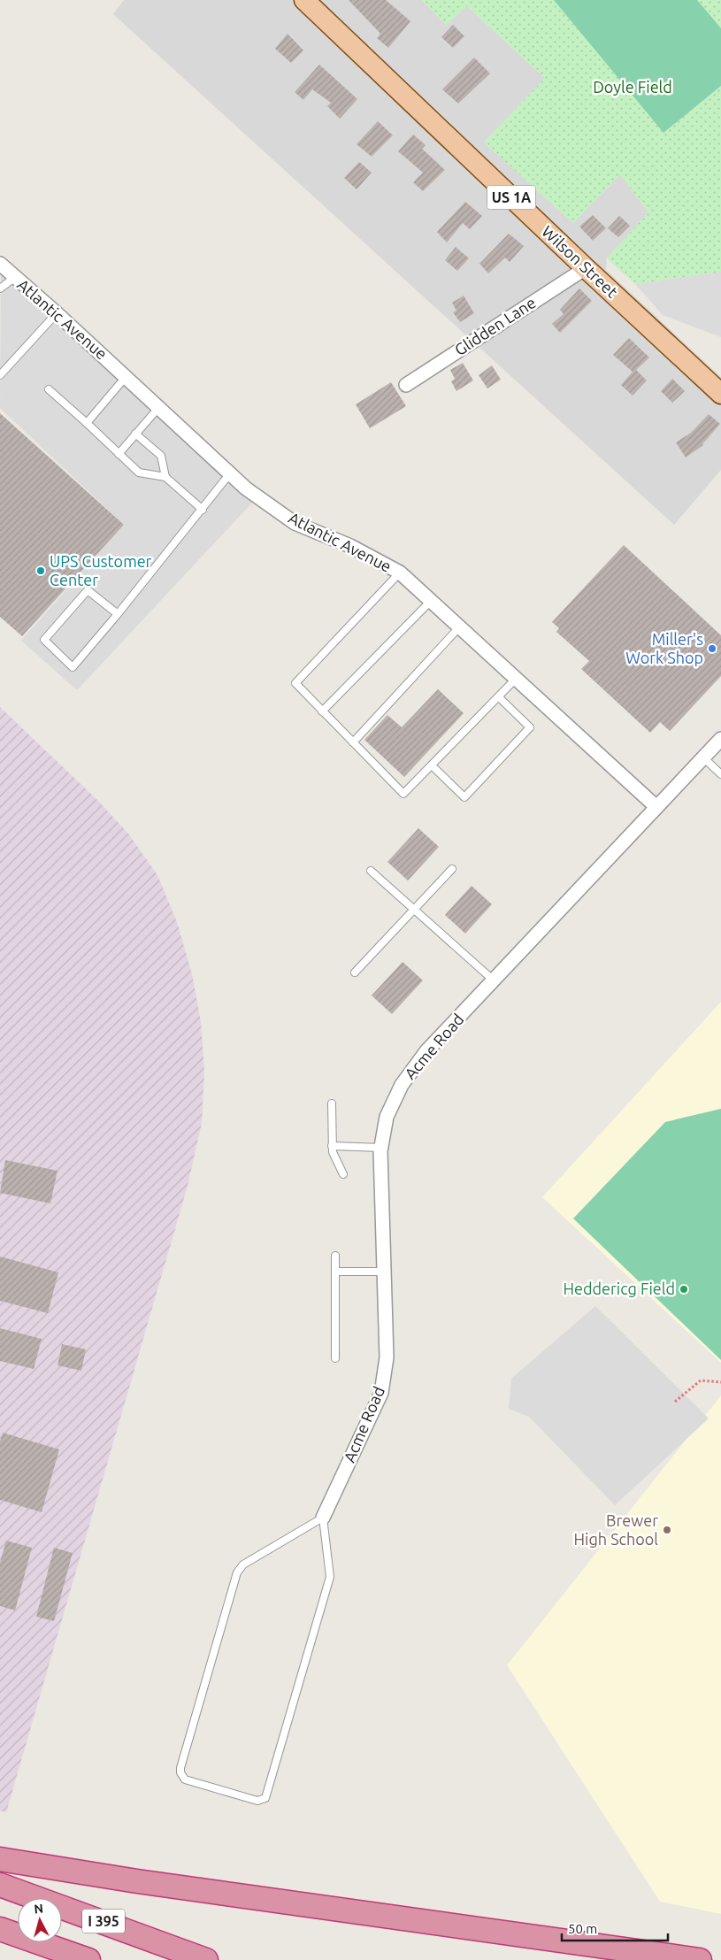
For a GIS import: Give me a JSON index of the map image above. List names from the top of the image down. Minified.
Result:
{"streets":{"highway":["I 395"],"main road":["US 1A","Wilson Street"],"street":["Atlantic Avenue","Glidden Lane","Acme Road"]},"crossings":[["Wilson Street","Glidden Lane"],["Atlantic Avenue","Acme Road"]],"parks":["Doyle Field"],"places":["UPS Customer Center","Miller's Work Shop","Heddericg Field","Brewer High School"],"scale_bar":"50 m","north":"top"}
